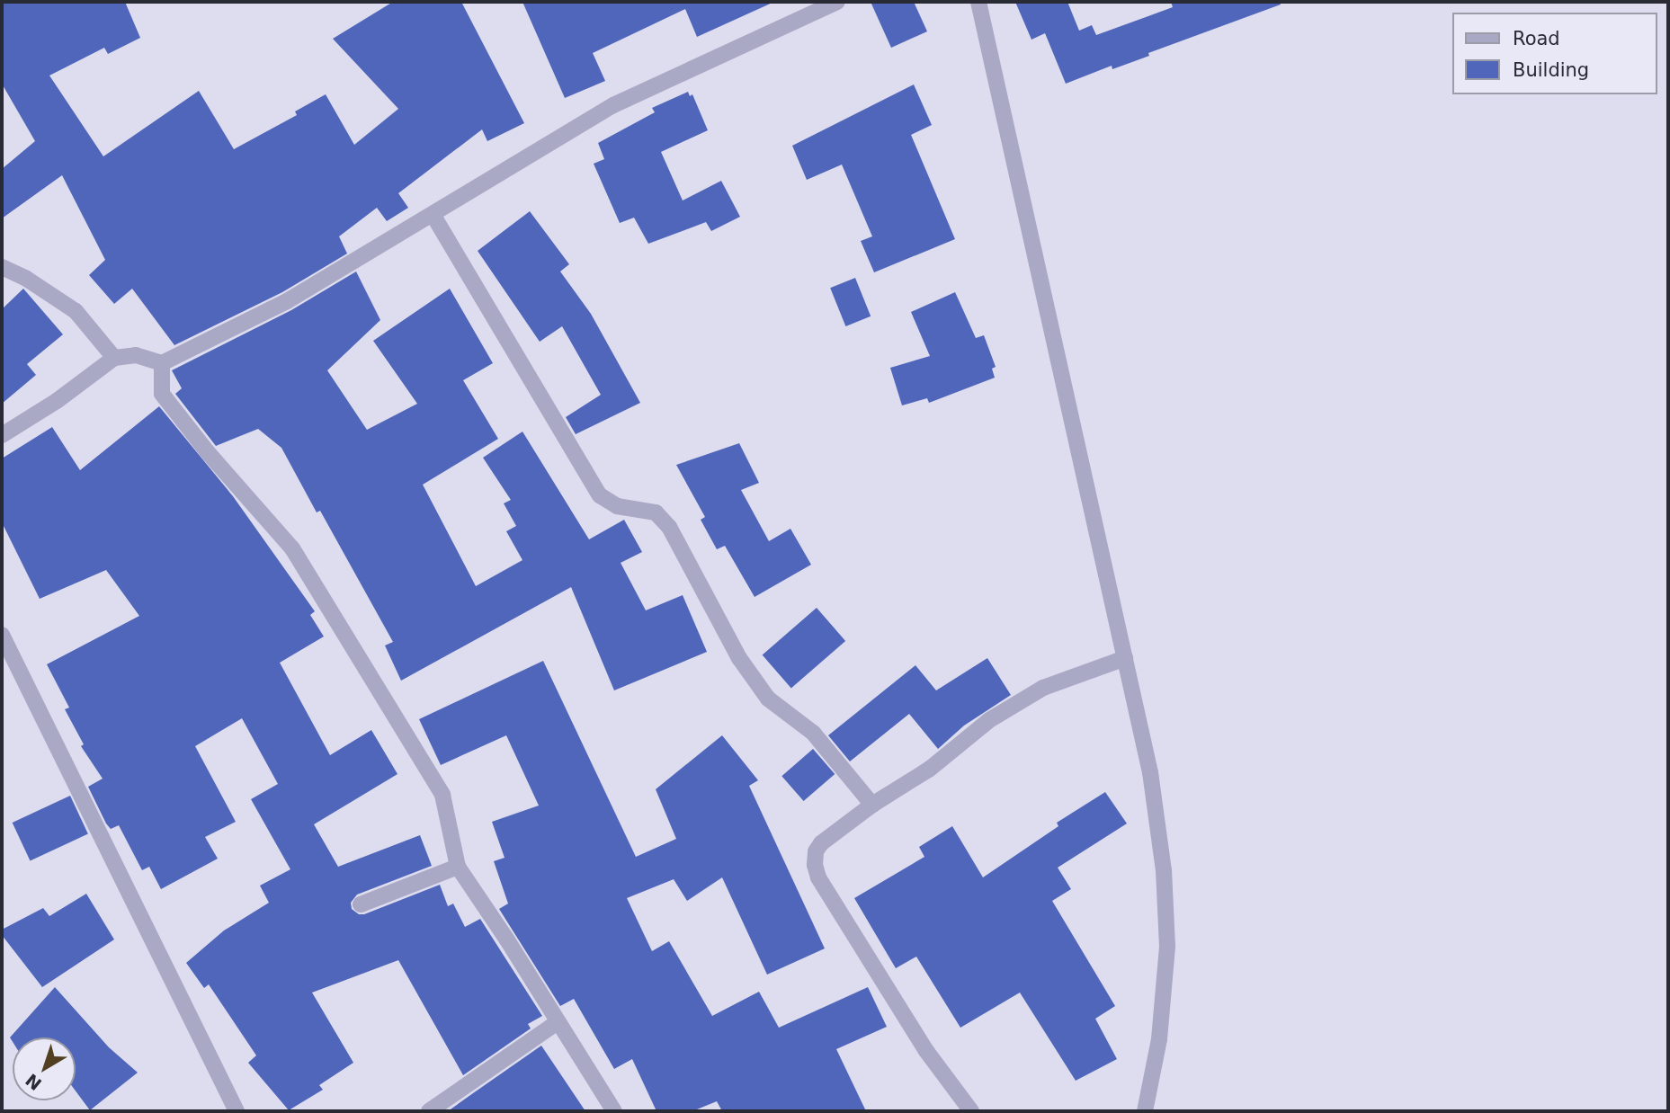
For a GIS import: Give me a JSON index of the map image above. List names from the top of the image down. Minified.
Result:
{"legend":["Road","Building"],"north":"bottom left"}
